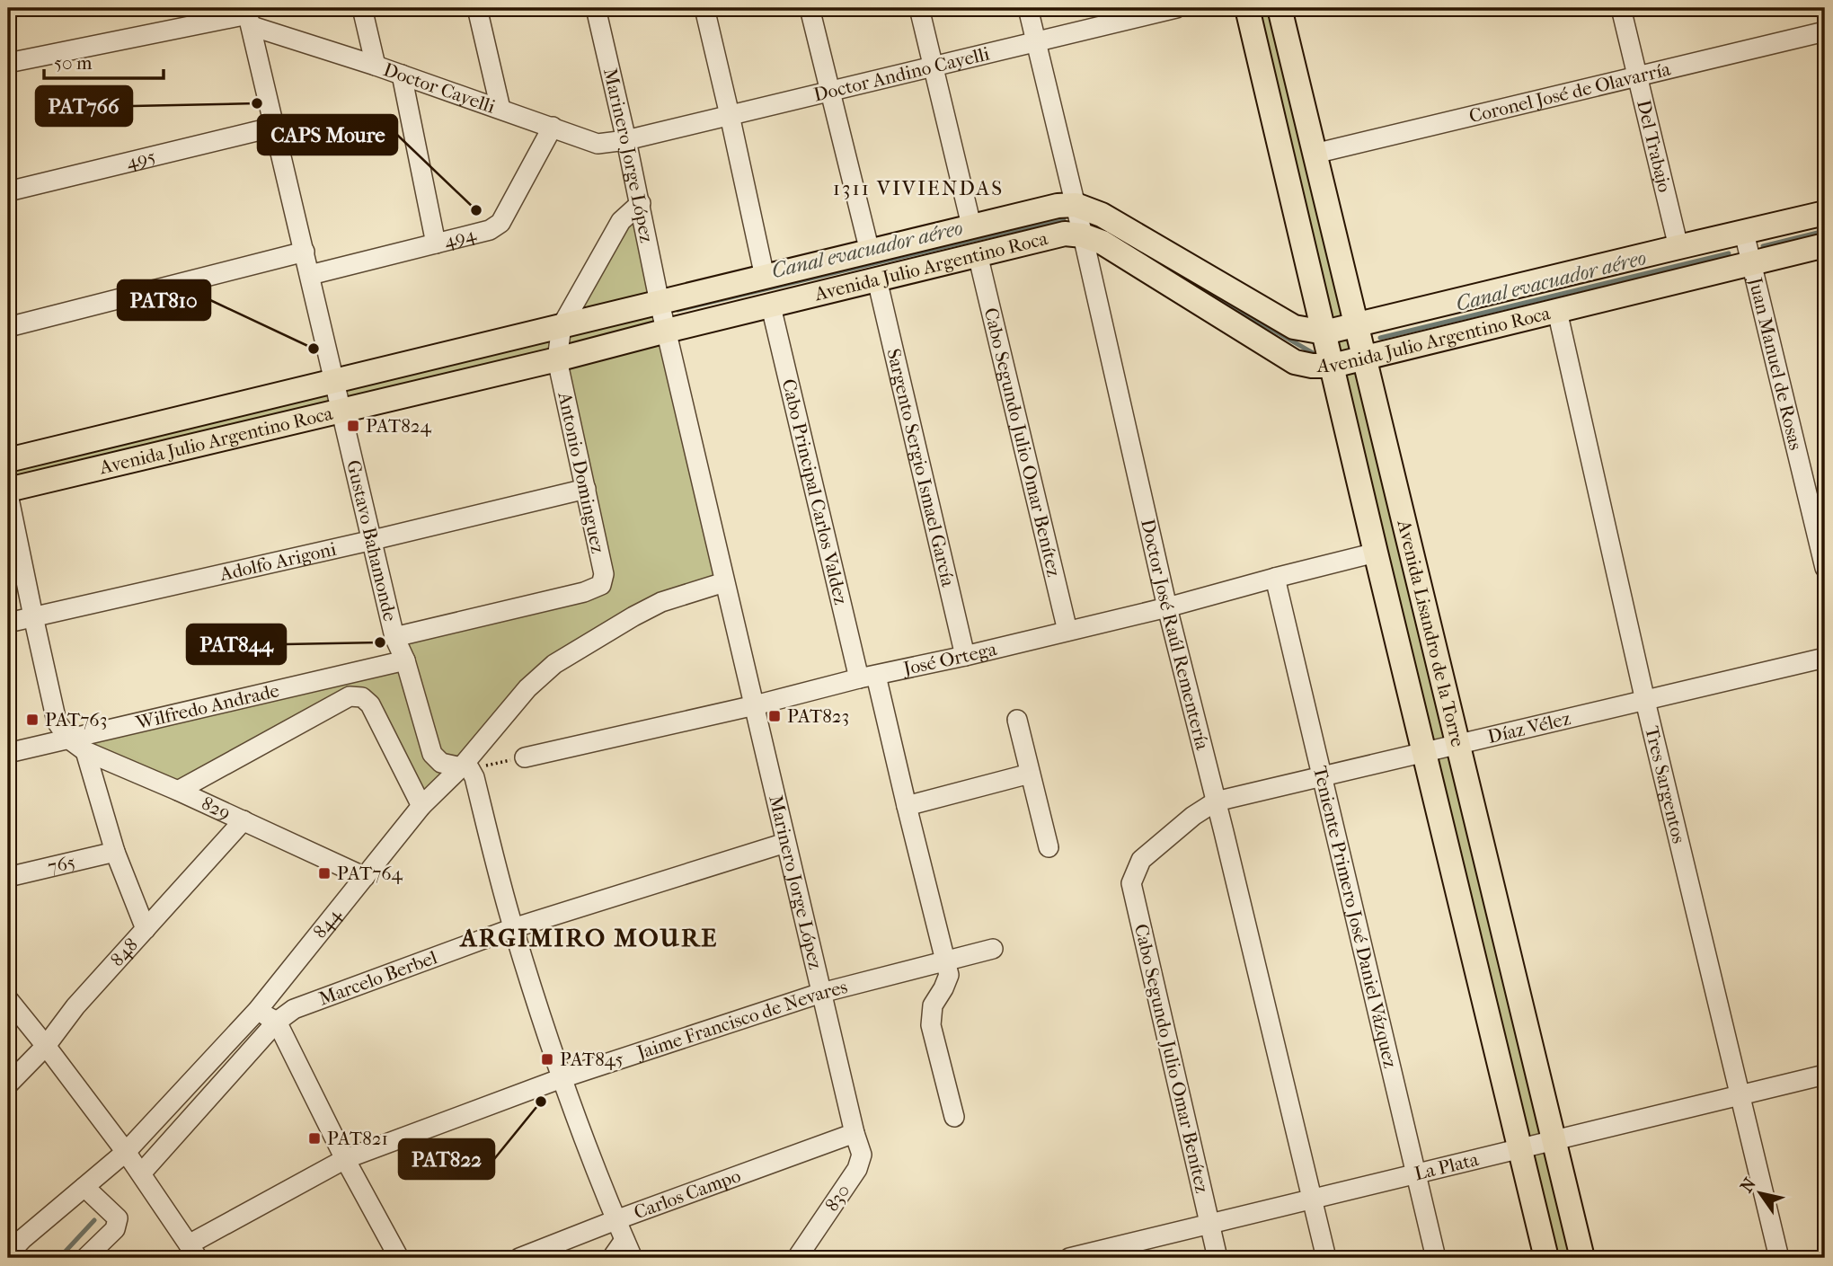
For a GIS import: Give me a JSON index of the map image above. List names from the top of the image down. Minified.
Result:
{"streets":{"main road":["Avenida Julio Argentino Roca","Avenida Lisandro de la Torre"],"street":["Doctor Andino Cayelli","Doctor Cayelli","Coronel José de Olavarría","Del Trabajo","Marinero Jorge López","495","494","Juan Manuel de Rosas","Cabo Segundo Julio Omar Benítez","Sargento Sergio Ismael García","Antonio Dominguez","Cabo Principal Carlos Valdez","Gustavo Bahamonde","Adolfo Arigoni","Doctor José Raúl Rementería","José Ortega","Wilfredo Andrade","Díaz Vélez","Tres Sargentos","829","765","Teniente Primero José Daniel Vázquez","844","848","Marcelo Berbel","Jaime Francisco de Nevares","La Plata","Carlos Campo","830"]},"crossings":[["Doctor Andino Cayelli","Doctor Cayelli"],["Doctor Andino Cayelli","Marinero Jorge López"],["Doctor Andino Cayelli","Doctor José Raúl Rementería"],["Doctor Cayelli","Marinero Jorge López"],["Doctor Cayelli","494"],["Coronel José de Olavarría","Del Trabajo"],["Coronel José de Olavarría","Avenida Lisandro de la Torre"],["Del Trabajo","Avenida Julio Argentino Roca"],["Marinero Jorge López","Avenida Julio Argentino Roca"],["Marinero Jorge López","José Ortega"],["Marinero Jorge López","844"],["Marinero Jorge López","Marcelo Berbel"],["Marinero Jorge López","Jaime Francisco de Nevares"],["Marinero Jorge López","Carlos Campo"],["Marinero Jorge López","830"],["Avenida Julio Argentino Roca","Juan Manuel de Rosas"],["Avenida Julio Argentino Roca","Cabo Segundo Julio Omar Benítez"],["Avenida Julio Argentino Roca","Sargento Sergio Ismael García"],["Avenida Julio Argentino Roca","Antonio Dominguez"],["Avenida Julio Argentino Roca","Cabo Principal Carlos Valdez"],["Avenida Julio Argentino Roca","Gustavo Bahamonde"],["Avenida Julio Argentino Roca","Doctor José Raúl Rementería"],["Avenida Julio Argentino Roca","Avenida Lisandro de la Torre"],["Avenida Julio Argentino Roca","Tres Sargentos"],["Cabo Segundo Julio Omar Benítez","José Ortega"],["Cabo Segundo Julio Omar Benítez","Díaz Vélez"],["Cabo Segundo Julio Omar Benítez","La Plata"],["Sargento Sergio Ismael García","José Ortega"],["Antonio Dominguez","Gustavo Bahamonde"],["Antonio Dominguez","Adolfo Arigoni"],["Cabo Principal Carlos Valdez","José Ortega"],["Cabo Principal Carlos Valdez","Jaime Francisco de Nevares"],["Gustavo Bahamonde","Adolfo Arigoni"],["Gustavo Bahamonde","Wilfredo Andrade"],["Gustavo Bahamonde","844"],["Doctor José Raúl Rementería","José Ortega"],["Doctor José Raúl Rementería","Díaz Vélez"],["Doctor José Raúl Rementería","La Plata"],["Avenida Lisandro de la Torre","José Ortega"],["Avenida Lisandro de la Torre","Díaz Vélez"],["Avenida Lisandro de la Torre","La Plata"],["José Ortega","Teniente Primero José Daniel Vázquez"],["Wilfredo Andrade","829"],["Díaz Vélez","Tres Sargentos"],["Díaz Vélez","Teniente Primero José Daniel Vázquez"],["Tres Sargentos","La Plata"],["829","844"],["829","848"],["Teniente Primero José Daniel Vázquez","La Plata"],["Carlos Campo","830"]],"districts":["1311 VIVIENDAS","ARGIMIRO MOURE"],"water":["Canal evacuador aéreo"],"places":{"other":["PAT766","CAPS Moure","PAT810","PAT844","PAT822"],"transit":["PAT824","PAT823","PAT763","PAT764","PAT845","PAT821"]},"scale_bar":"50 m","north":"top left"}
